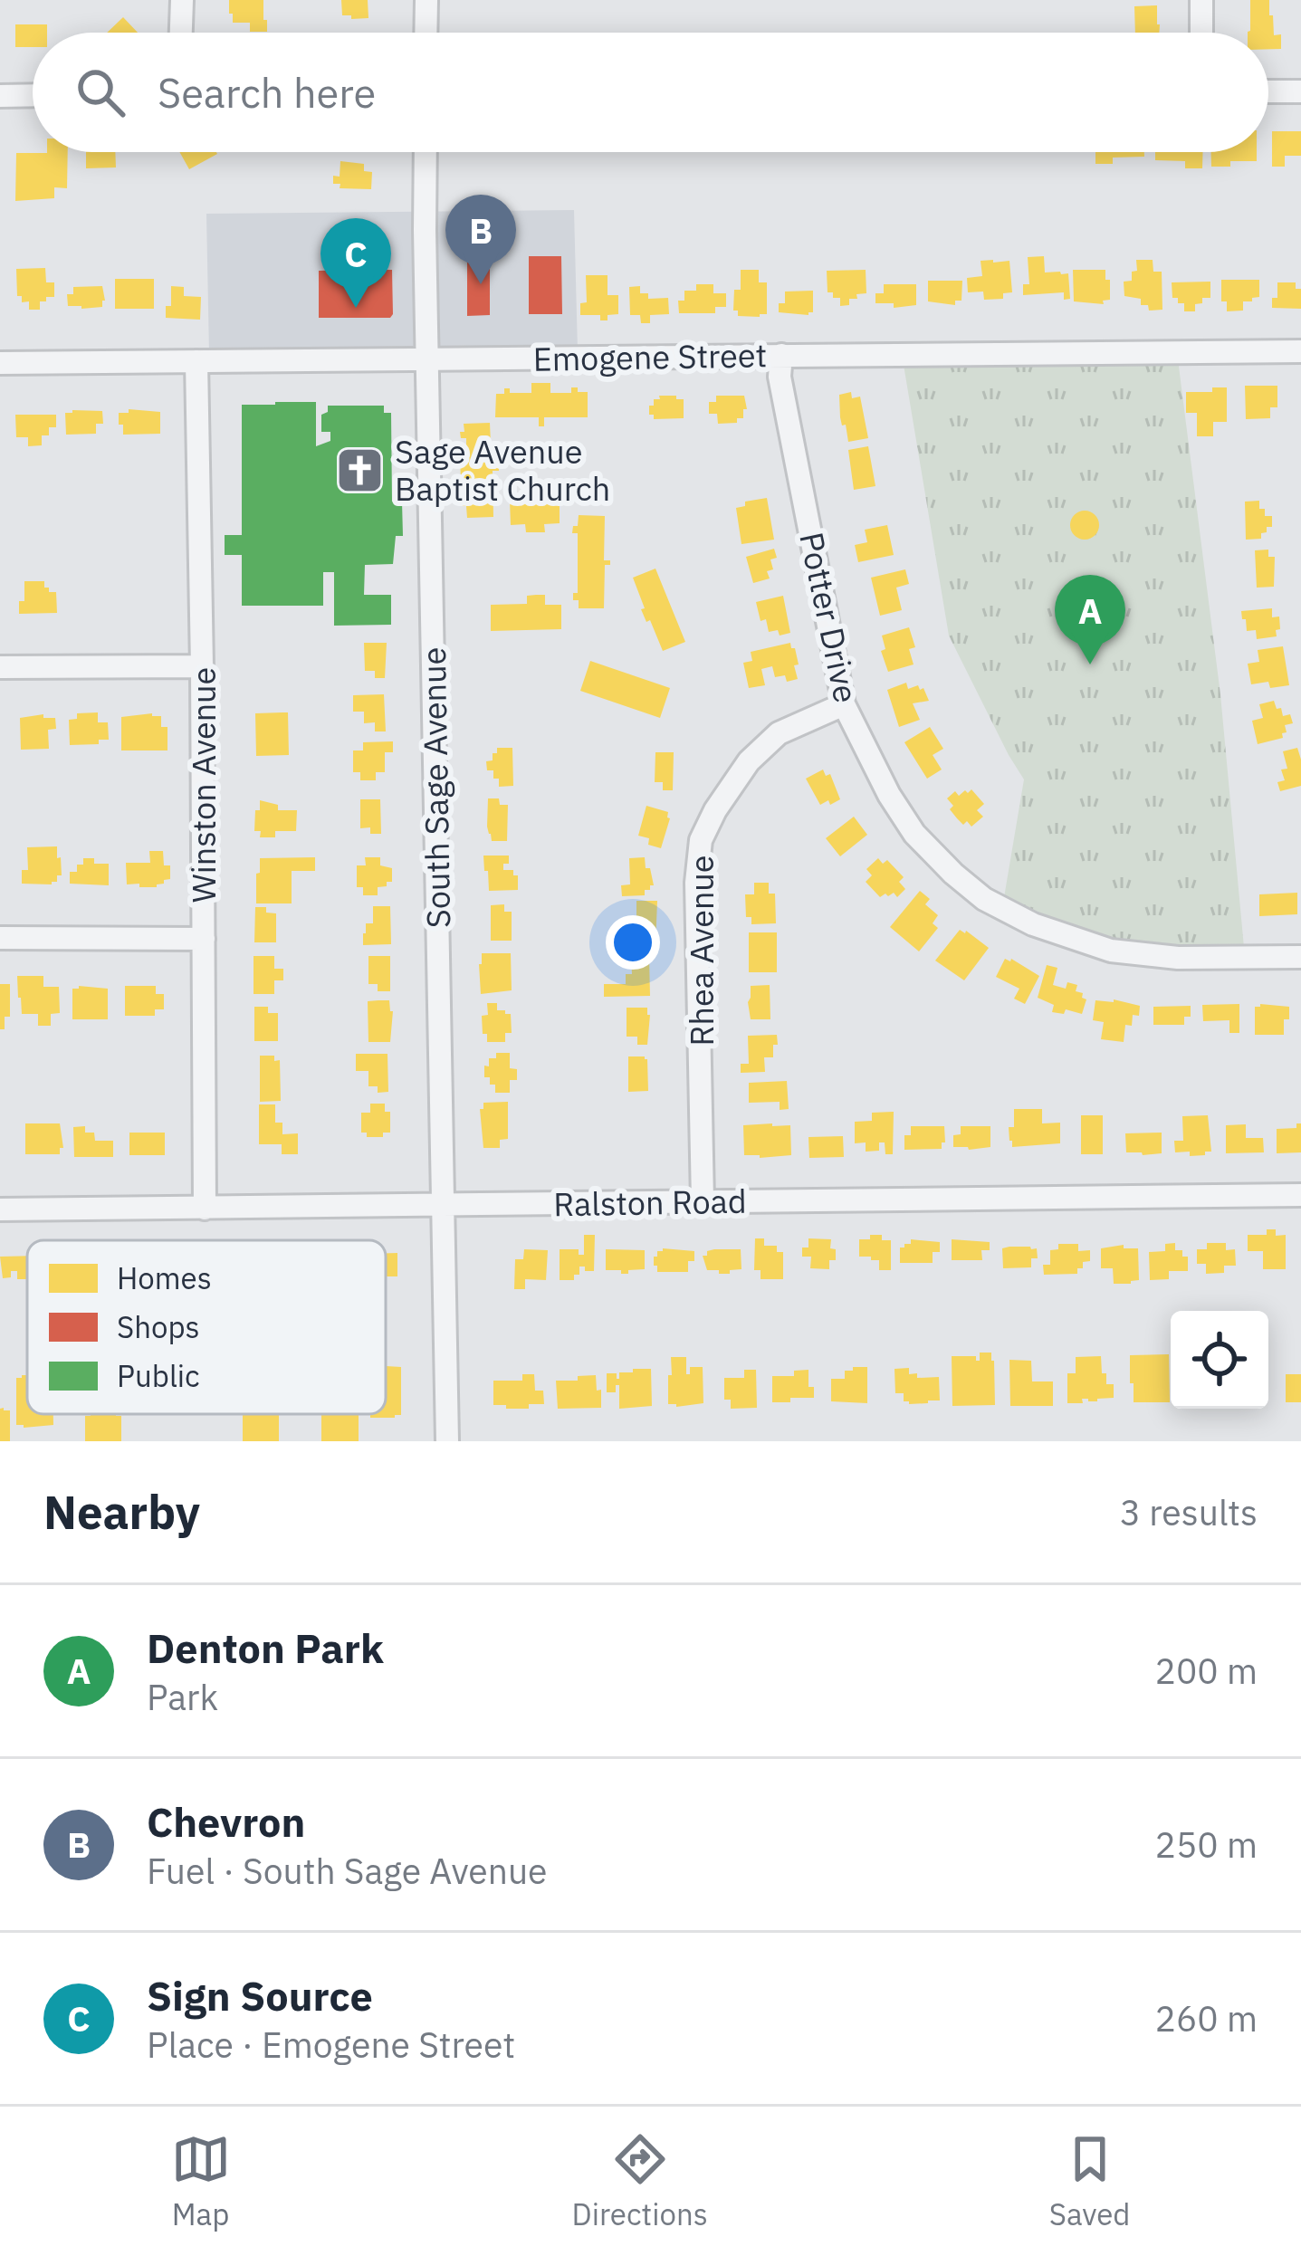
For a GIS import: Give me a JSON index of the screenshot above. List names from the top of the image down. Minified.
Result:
{"streets":{"street":["Emogene Street","Potter Drive","Winston Avenue","South Sage Avenue","Rhea Avenue","Ralston Road"]},"crossings":[["Emogene Street","Potter Drive"],["Emogene Street","Winston Avenue"],["Emogene Street","South Sage Avenue"],["Potter Drive","Rhea Avenue"],["Winston Avenue","Ralston Road"],["South Sage Avenue","Ralston Road"],["Rhea Avenue","Ralston Road"]],"places":{"church":["Sage Avenue Baptist Church"]},"legend":["Homes","Shops","Public"],"page":{"search":"Search here","pins":["B","C","A"],"heading":["Nearby","3 results"],"list":[{"mark":"A","name":"Denton Park","note":"Park","value":"200 m"},{"mark":"B","name":"Chevron","note":"Fuel · South Sage Avenue","value":"250 m"},{"mark":"C","name":"Sign Source","note":"Place · Emogene Street","value":"260 m"}],"nav":["Map","Directions","Saved"]}}
